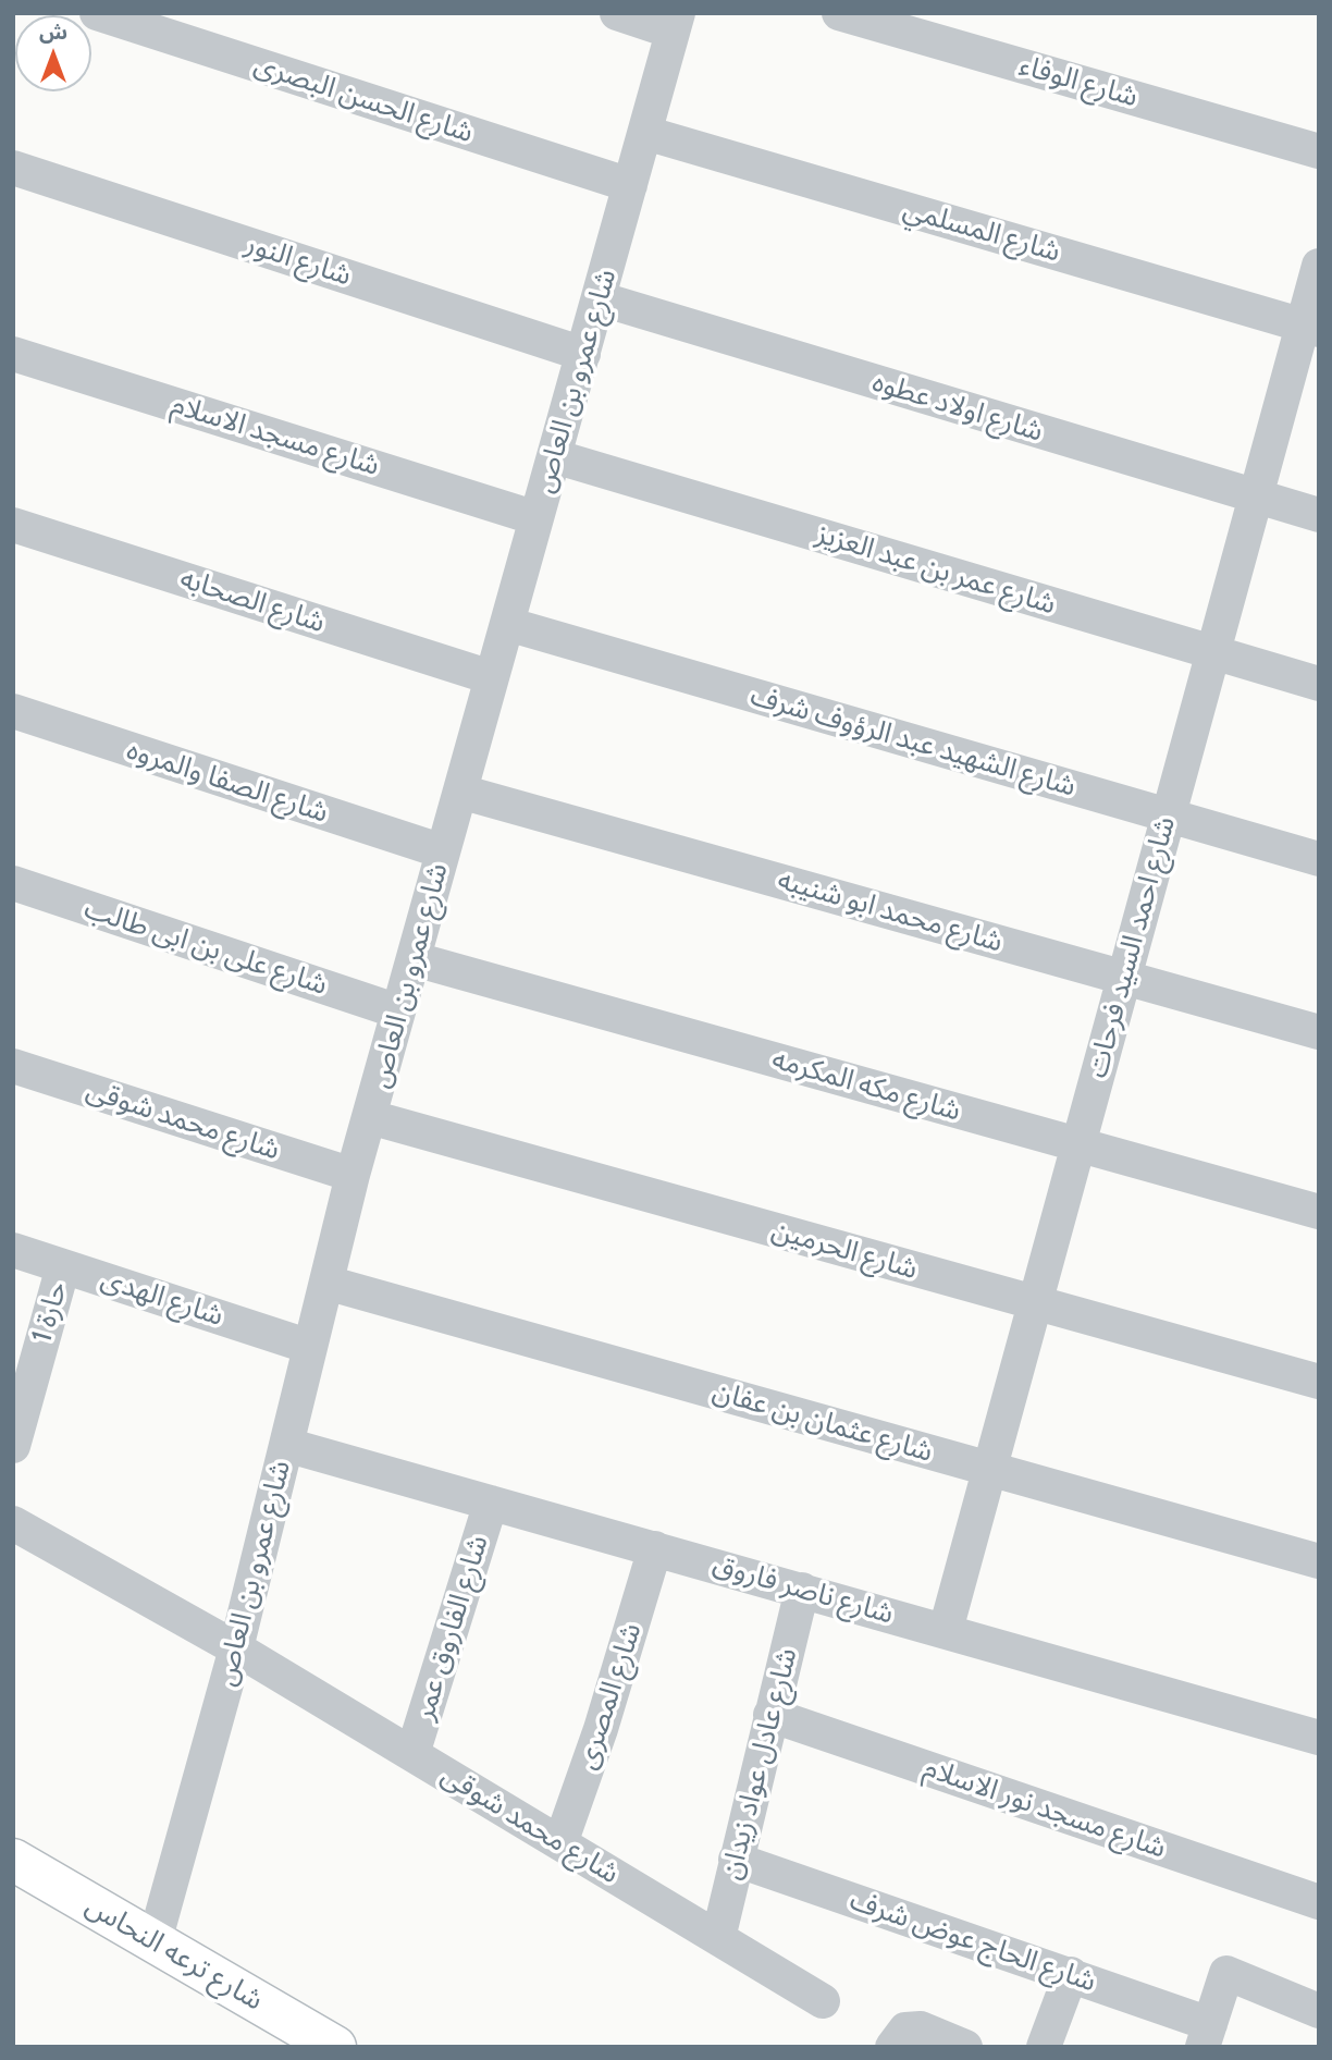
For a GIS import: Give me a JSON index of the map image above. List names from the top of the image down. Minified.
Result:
{"streets":{"street":["شارع الوفاء","شارع الحسن البصرى","شارع المسلمي","شارع النور","شارع عمرو بن العاص","شارع اولاد عطوه","شارع مسجد الاسلام","شارع عمر بن عبد العزيز","شارع الصحابه","شارع الشهيد عبد الرؤوف شرف","شارع الصفا والمروه","شارع محمد ابو شنيبه","شارع على بن ابى طالب","شارع احمد السيد فرحات","شارع مكه المكرمه","شارع محمد شوقى","شارع الحرمين","شارع الهدى","حارة 1","شارع عثمان بن عفان","شارع ناصر فاروق","شارع الفاروق عمر","شارع المصرى","شارع عادل عواد زيدان","شارع مسجد نور الاسلام","شارع الحاج عوض شرف","شارع ترعه النحاس"]},"crossings":[["شارع الحسن البصرى","شارع عمرو بن العاص"],["شارع المسلمي","شارع عمرو بن العاص"],["شارع المسلمي","شارع احمد السيد فرحات"],["شارع النور","شارع عمرو بن العاص"],["شارع عمرو بن العاص","شارع اولاد عطوه"],["شارع عمرو بن العاص","شارع مسجد الاسلام"],["شارع عمرو بن العاص","شارع عمر بن عبد العزيز"],["شارع عمرو بن العاص","شارع الصحابه"],["شارع عمرو بن العاص","شارع الشهيد عبد الرؤوف شرف"],["شارع عمرو بن العاص","شارع الصفا والمروه"],["شارع عمرو بن العاص","شارع محمد ابو شنيبه"],["شارع عمرو بن العاص","شارع على بن ابى طالب"],["شارع عمرو بن العاص","شارع مكه المكرمه"],["شارع عمرو بن العاص","شارع محمد شوقى"],["شارع عمرو بن العاص","شارع الحرمين"],["شارع عمرو بن العاص","شارع الهدى"],["شارع عمرو بن العاص","شارع عثمان بن عفان"],["شارع عمرو بن العاص","شارع ناصر فاروق"],["شارع عمرو بن العاص","شارع ترعه النحاس"],["شارع اولاد عطوه","شارع احمد السيد فرحات"],["شارع عمر بن عبد العزيز","شارع احمد السيد فرحات"],["شارع الشهيد عبد الرؤوف شرف","شارع احمد السيد فرحات"],["شارع محمد ابو شنيبه","شارع احمد السيد فرحات"],["شارع احمد السيد فرحات","شارع مكه المكرمه"],["شارع احمد السيد فرحات","شارع الحرمين"],["شارع احمد السيد فرحات","شارع عثمان بن عفان"],["شارع احمد السيد فرحات","شارع ناصر فاروق"],["شارع محمد شوقى","شارع الفاروق عمر"],["شارع محمد شوقى","شارع المصرى"],["شارع محمد شوقى","شارع عادل عواد زيدان"],["شارع الهدى","حارة 1"],["شارع ناصر فاروق","شارع الفاروق عمر"],["شارع ناصر فاروق","شارع المصرى"],["شارع ناصر فاروق","شارع عادل عواد زيدان"],["شارع عادل عواد زيدان","شارع مسجد نور الاسلام"],["شارع عادل عواد زيدان","شارع الحاج عوض شرف"]],"north":"top"}
